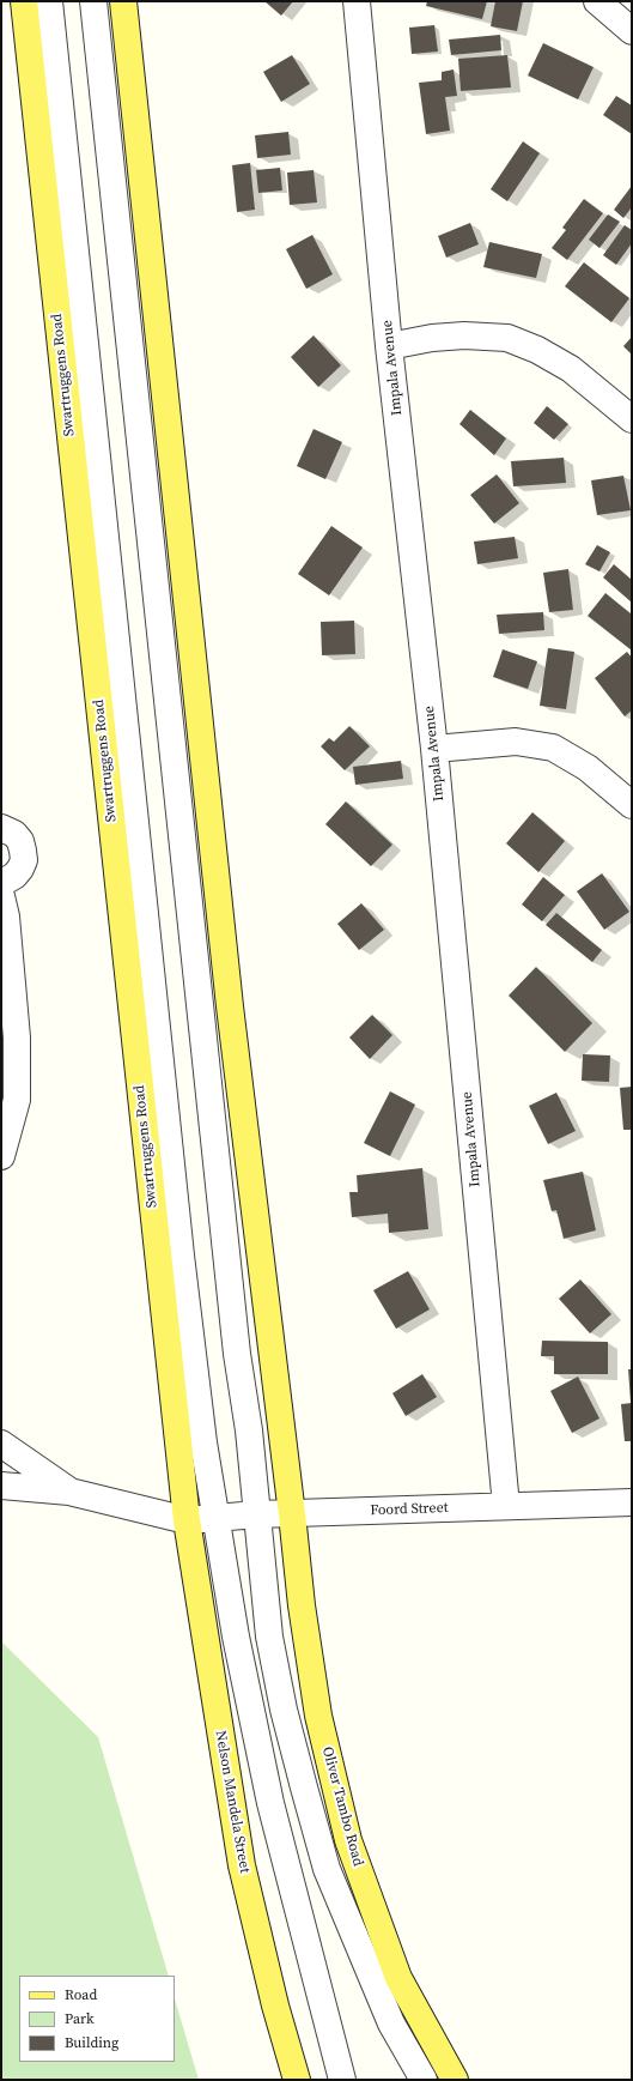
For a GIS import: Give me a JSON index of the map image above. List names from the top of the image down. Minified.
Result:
{"streets":{"main road":["Swartruggens Road","Nelson Mandela Street","Oliver Tambo Road"],"street":["Impala Avenue","Foord Street"]},"crossings":[["Impala Avenue","Foord Street"],["Swartruggens Road","Foord Street"],["Swartruggens Road","Nelson Mandela Street"],["Foord Street","Nelson Mandela Street"],["Foord Street","Oliver Tambo Road"]],"legend":["Road","Park","Building"]}
